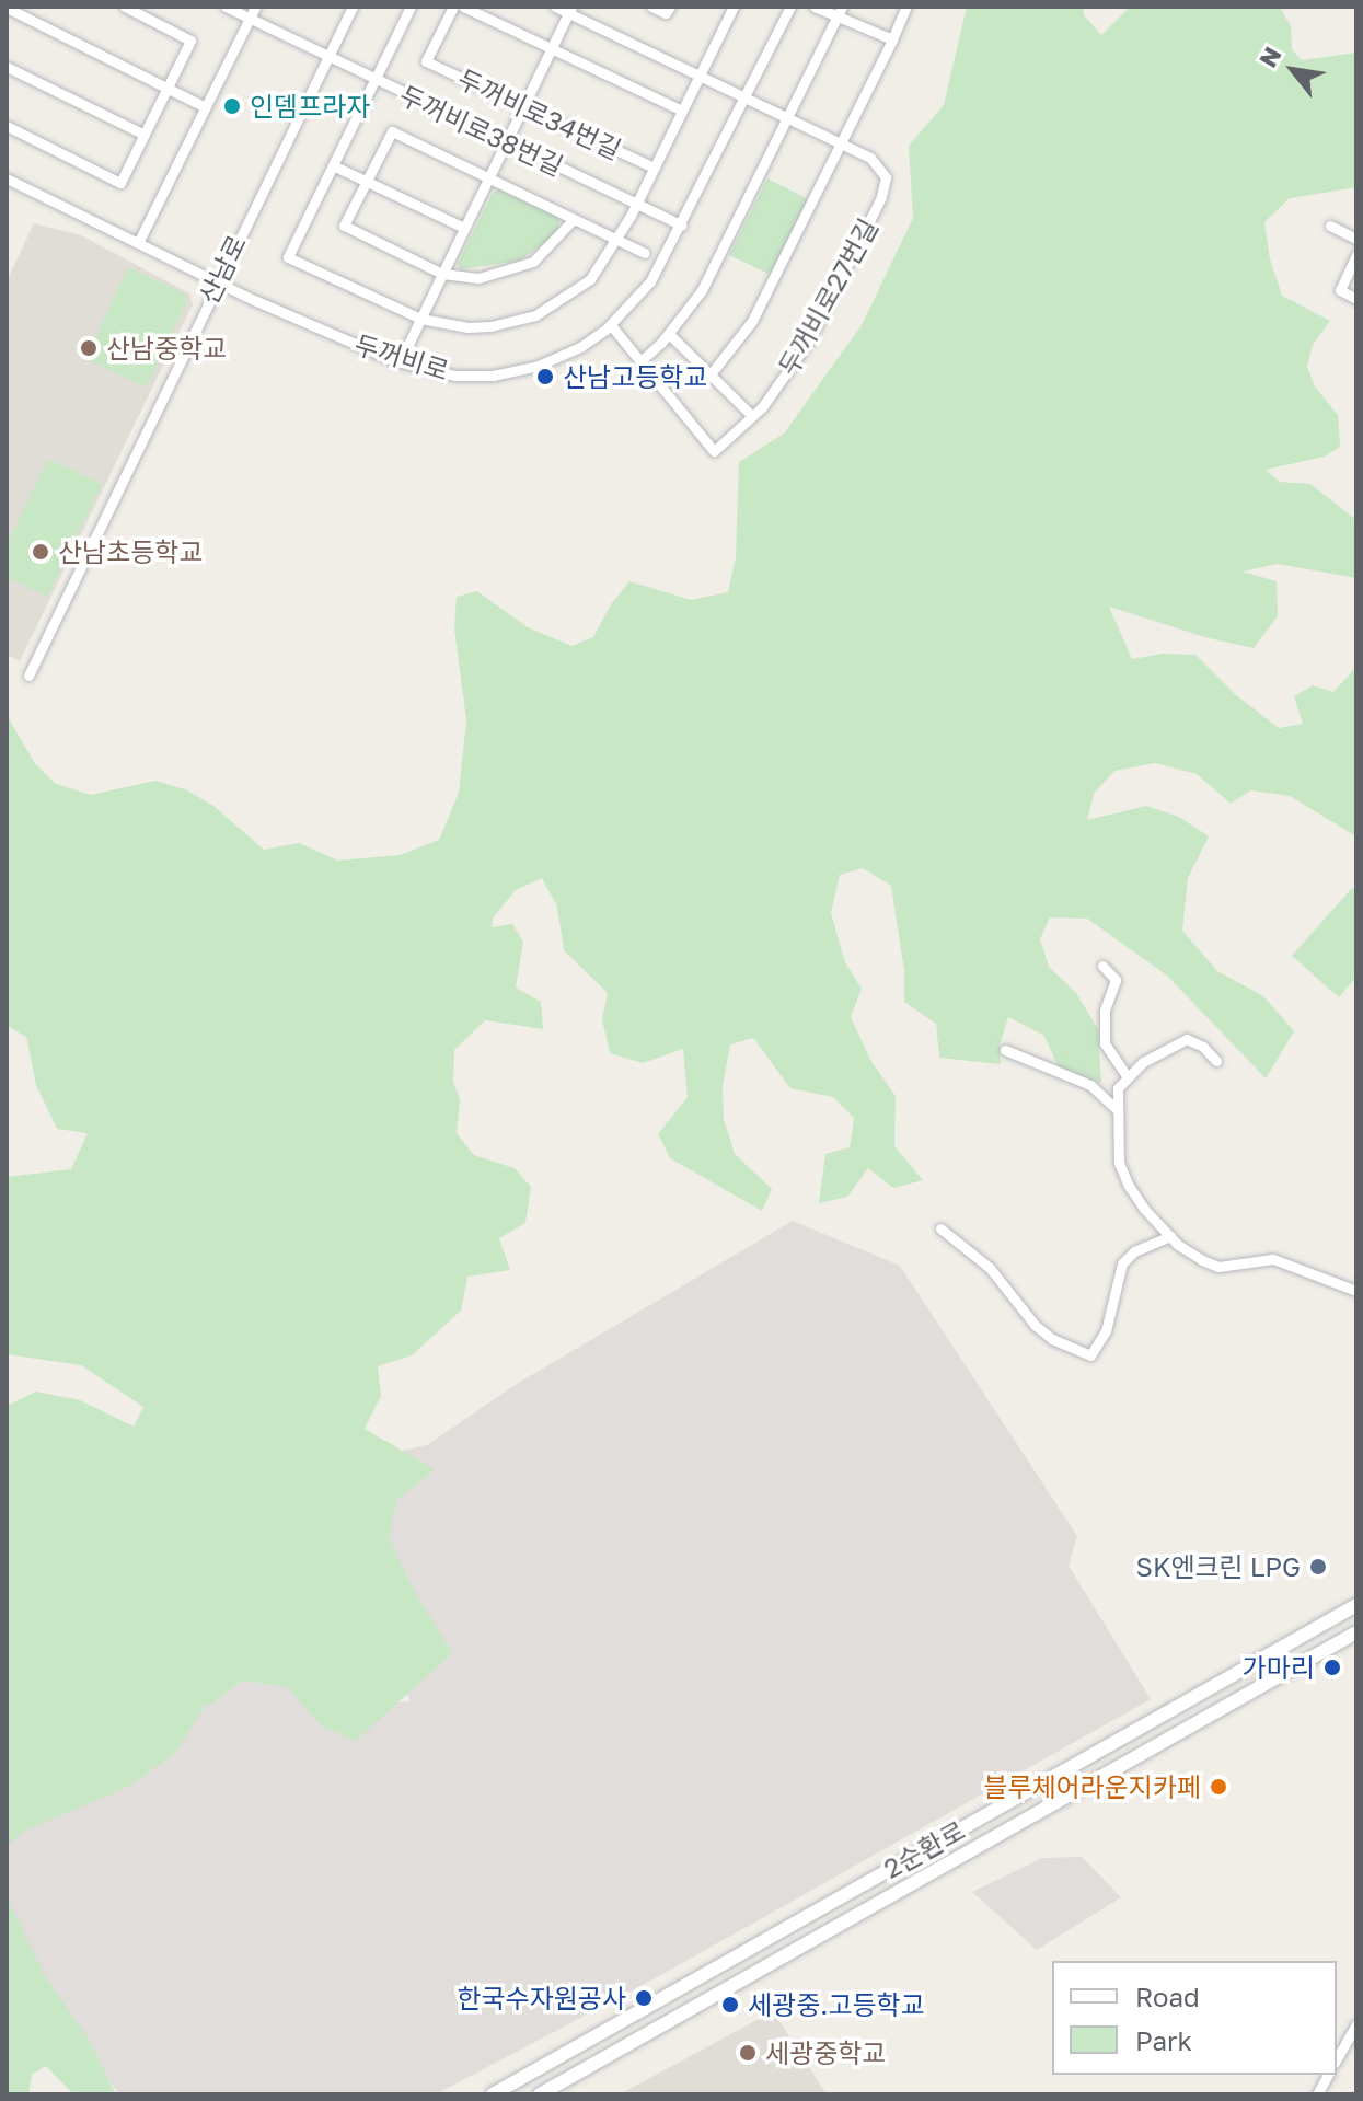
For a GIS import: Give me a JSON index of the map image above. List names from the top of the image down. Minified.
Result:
{"streets":{"street":["두꺼비로34번길","두꺼비로38번길","산남로","두꺼비로27번길","두꺼비로","2순환로"]},"crossings":[["두꺼비로38번길","산남로"],["두꺼비로38번길","두꺼비로"],["산남로","두꺼비로"],["두꺼비로27번길","두꺼비로"]],"places":["인뎀프라자","산남중학교","산남고등학교","산남초등학교","SK엔크린 LPG","가마리","블루체어라운지카페","한국수자원공사","세광중.고등학교","세광중학교"],"legend":["Road","Park"],"north":"top left"}
